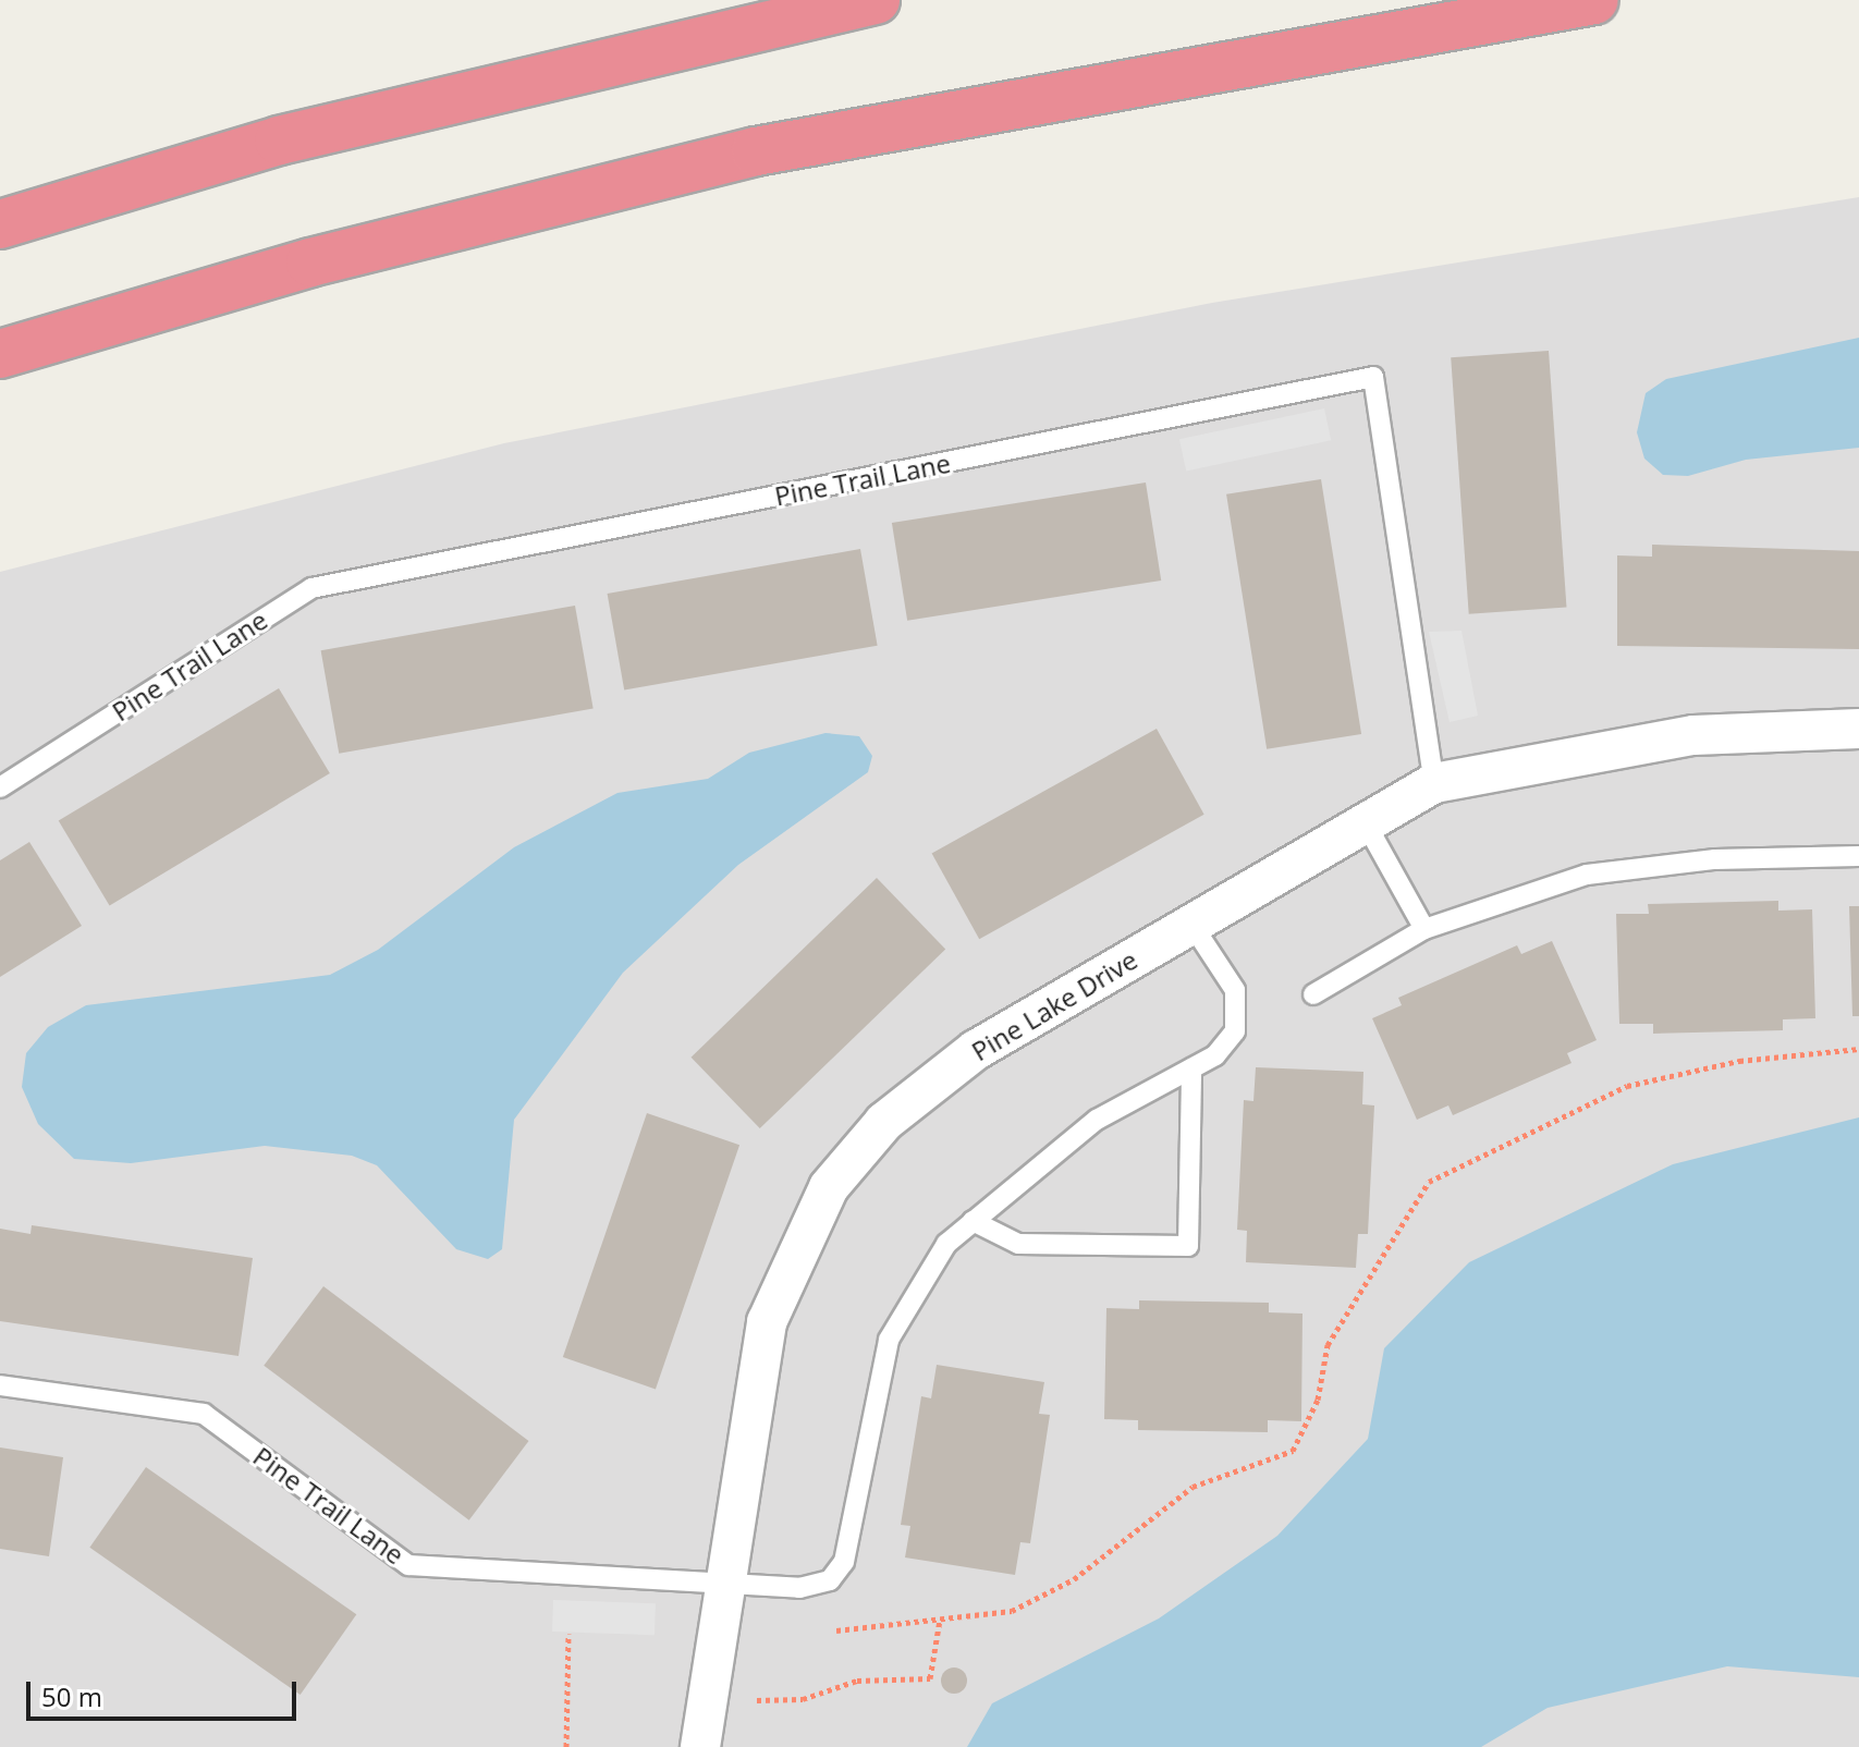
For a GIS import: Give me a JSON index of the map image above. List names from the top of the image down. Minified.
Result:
{"streets":{"street":["Pine Lake Drive"],"lane":["Pine Trail Lane"]},"crossings":[["Pine Trail Lane","Pine Lake Drive"]],"scale_bar":"50 m"}
